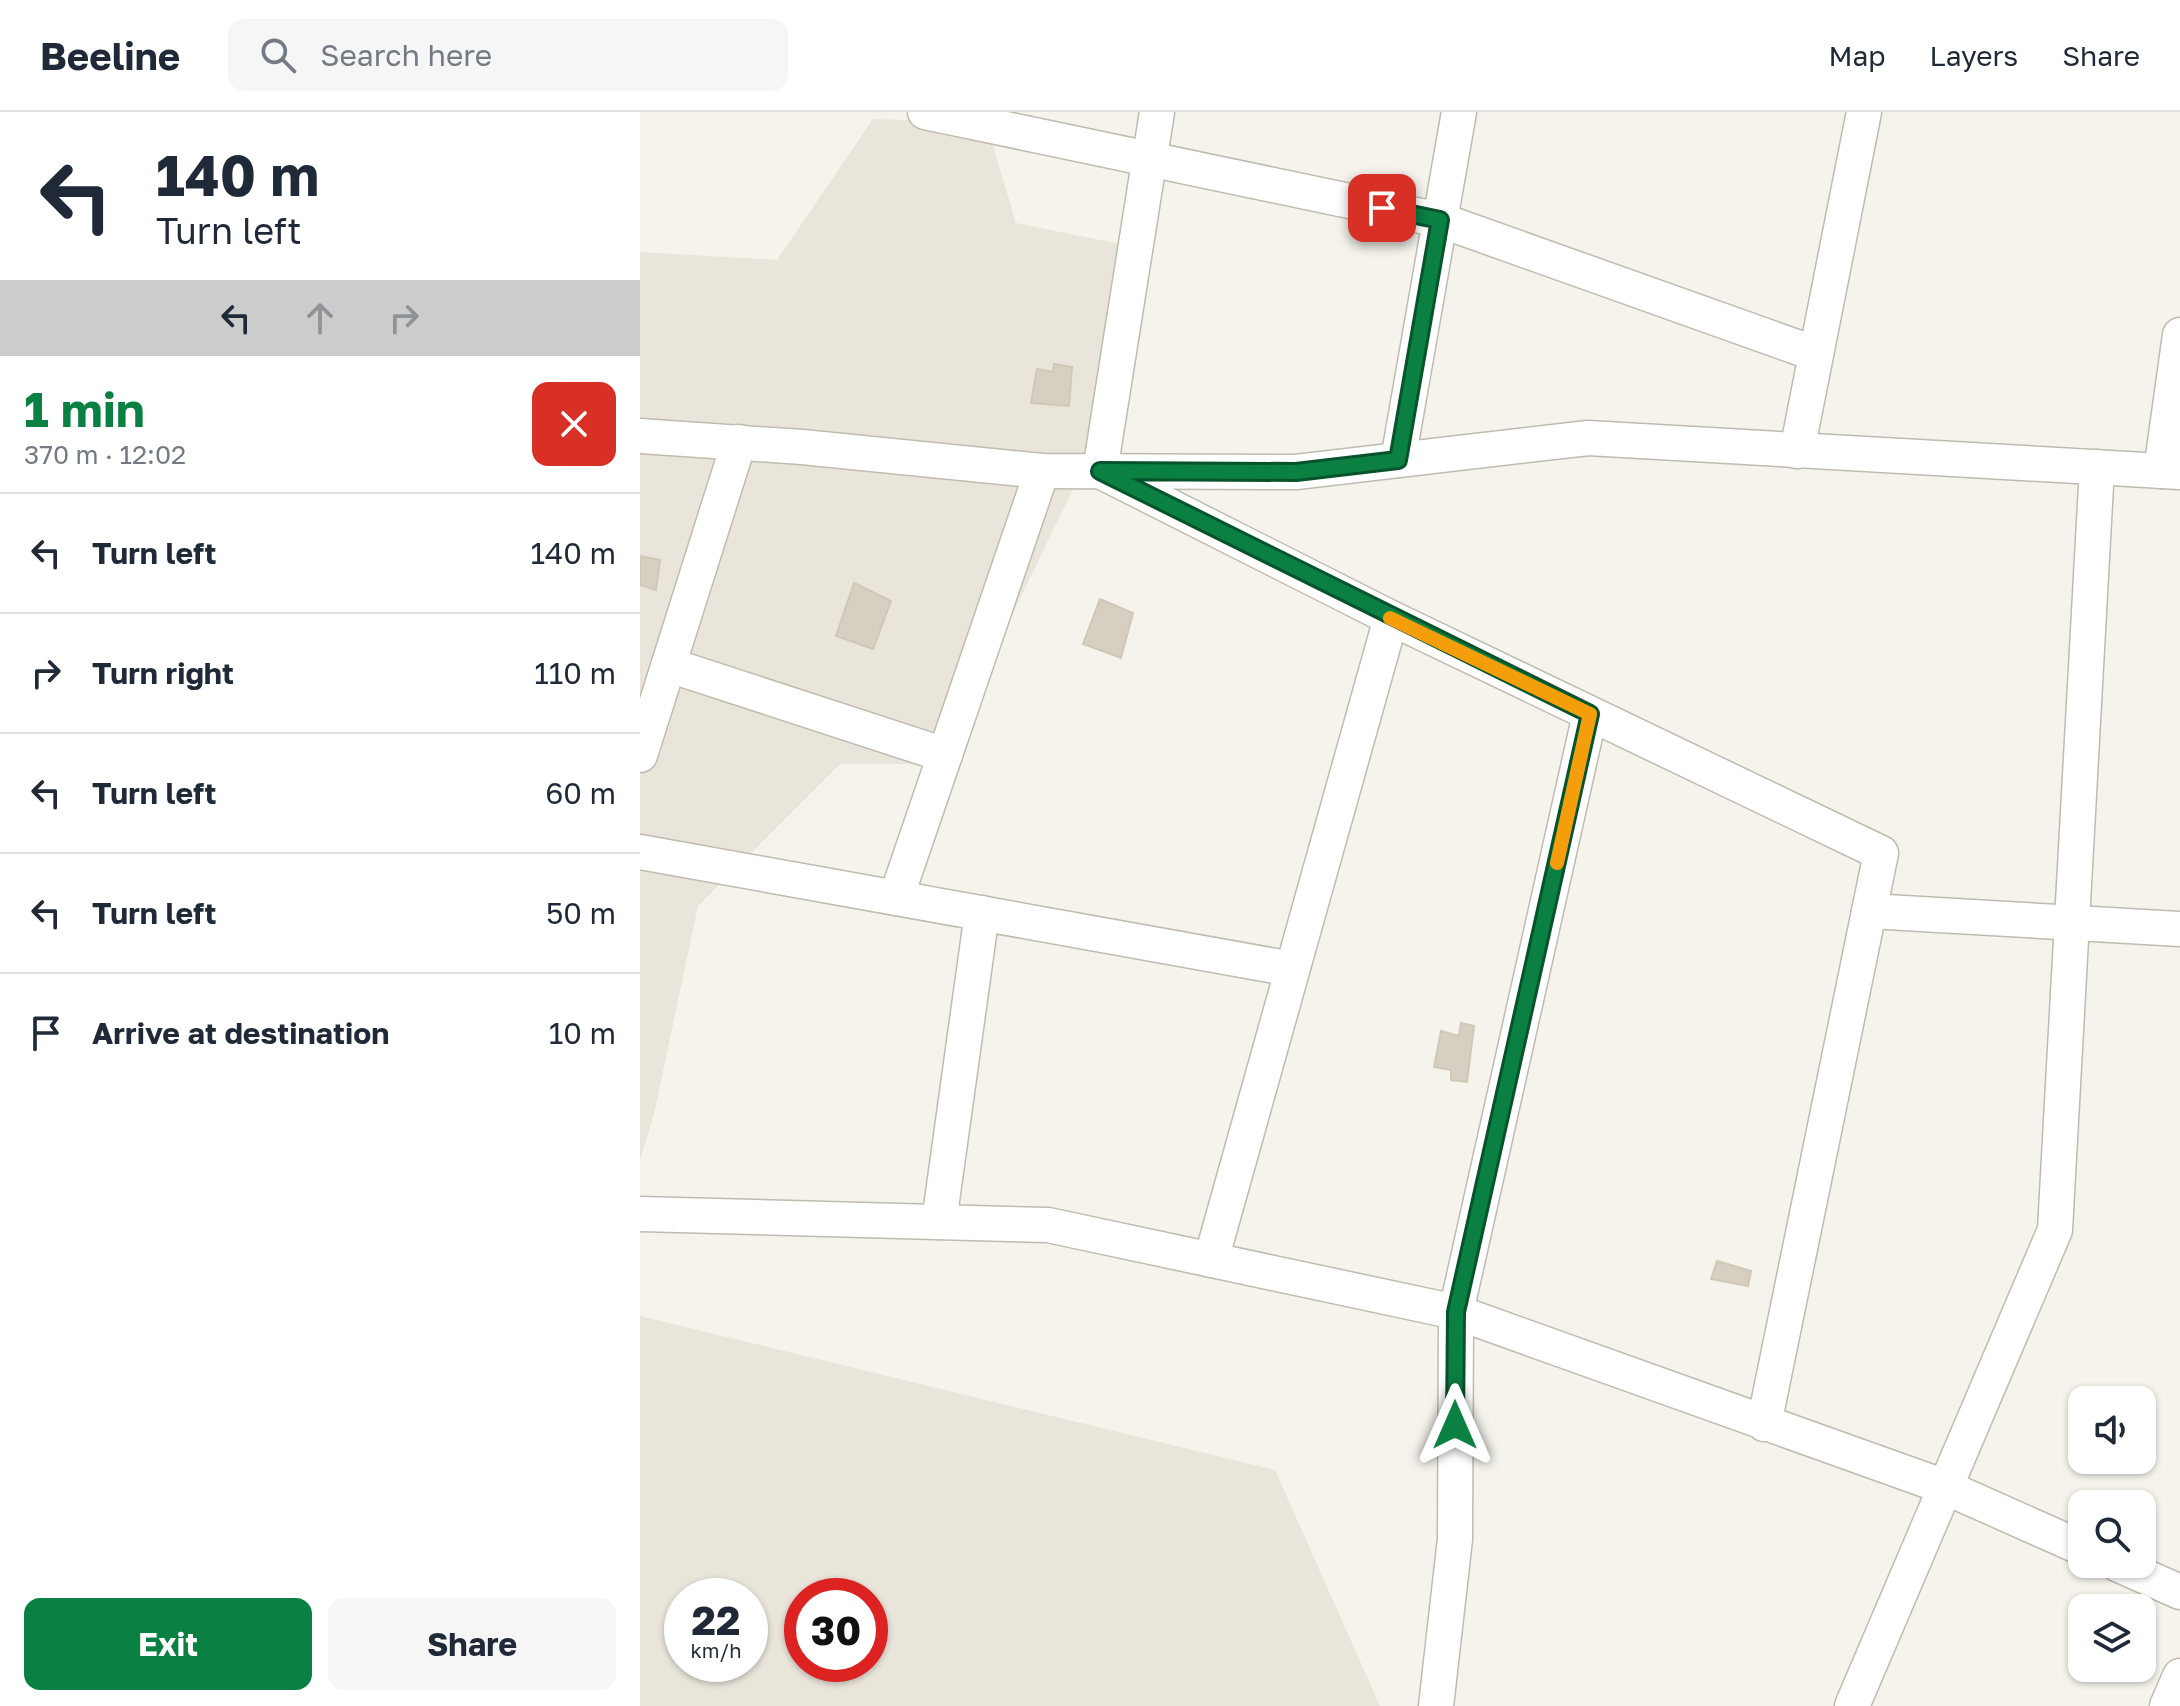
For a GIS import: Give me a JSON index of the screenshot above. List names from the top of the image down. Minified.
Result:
{"page":{"header":"Beeline","search":"Search here","nav":["Map","Layers","Share"],"turn":["140 m","Turn left"],"heading":["1 min","370 m · 12:02"],"list":[{"name":"Turn left","value":"140 m"},{"name":"Turn right","value":"110 m"},{"name":"Turn left","value":"60 m"},{"name":"Turn left","value":"50 m"},{"name":"Arrive at destination","value":"10 m"}],"speed":"22 km/h","limit":"30","buttons":["Exit","Share"]}}
